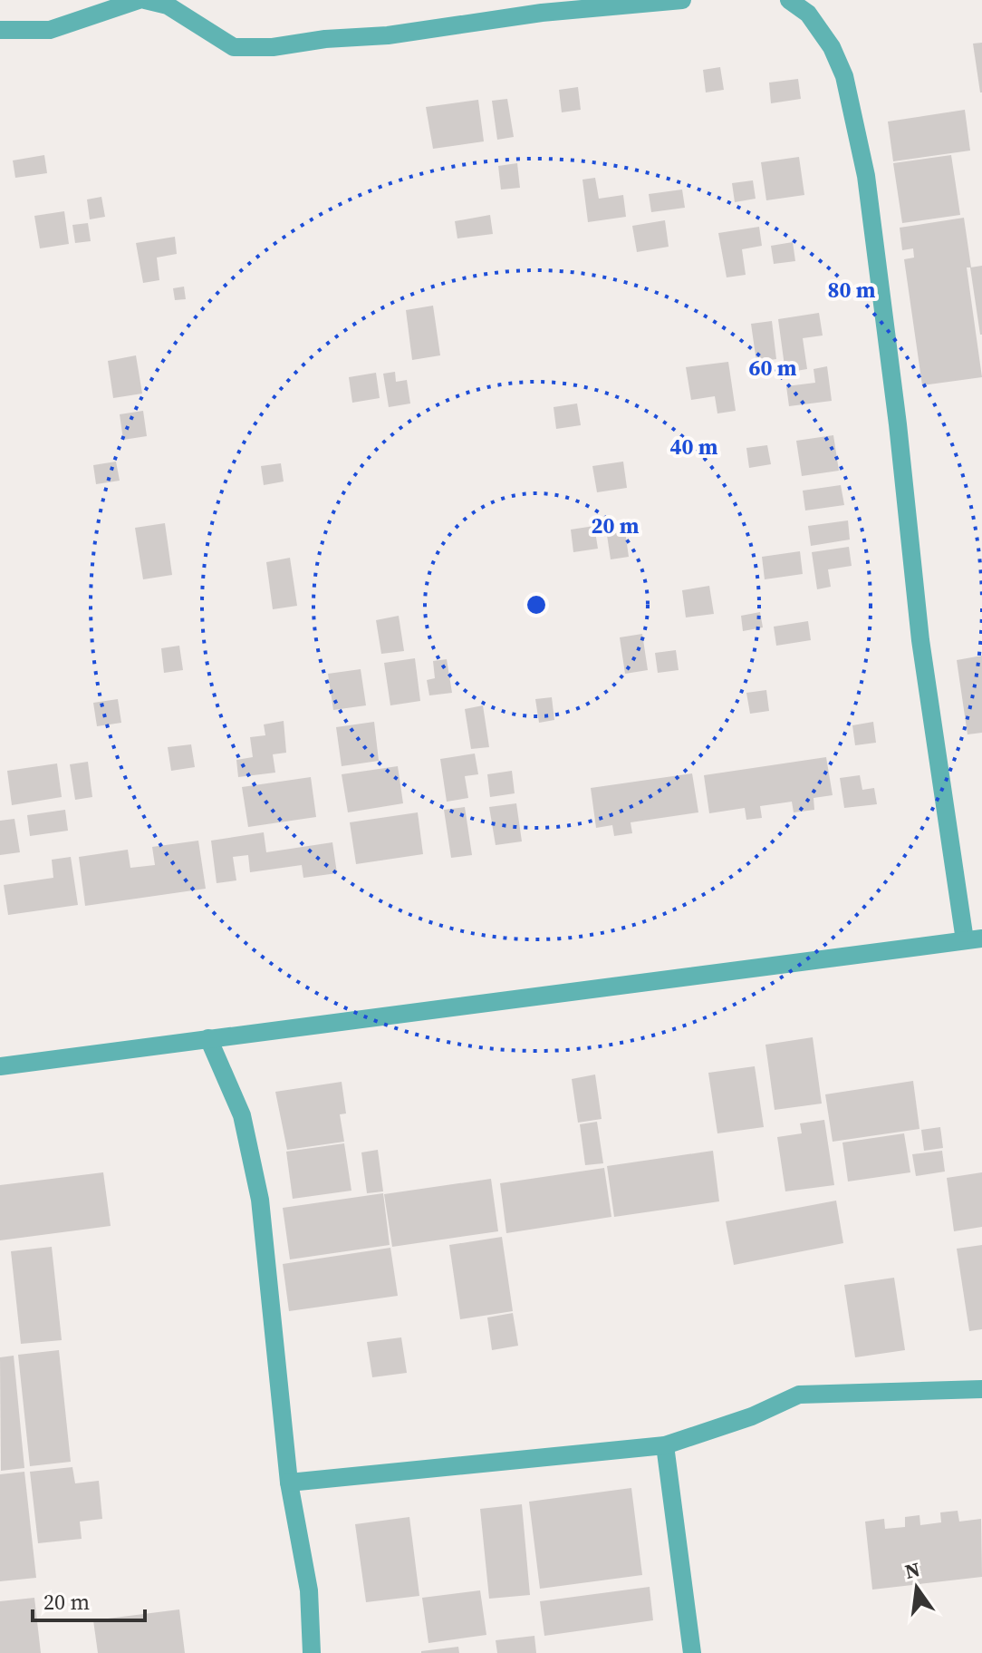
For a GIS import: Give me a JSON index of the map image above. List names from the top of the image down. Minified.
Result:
{"scale_bar":"20 m","north":"top","rings":["80 m","60 m","40 m","20 m"]}
